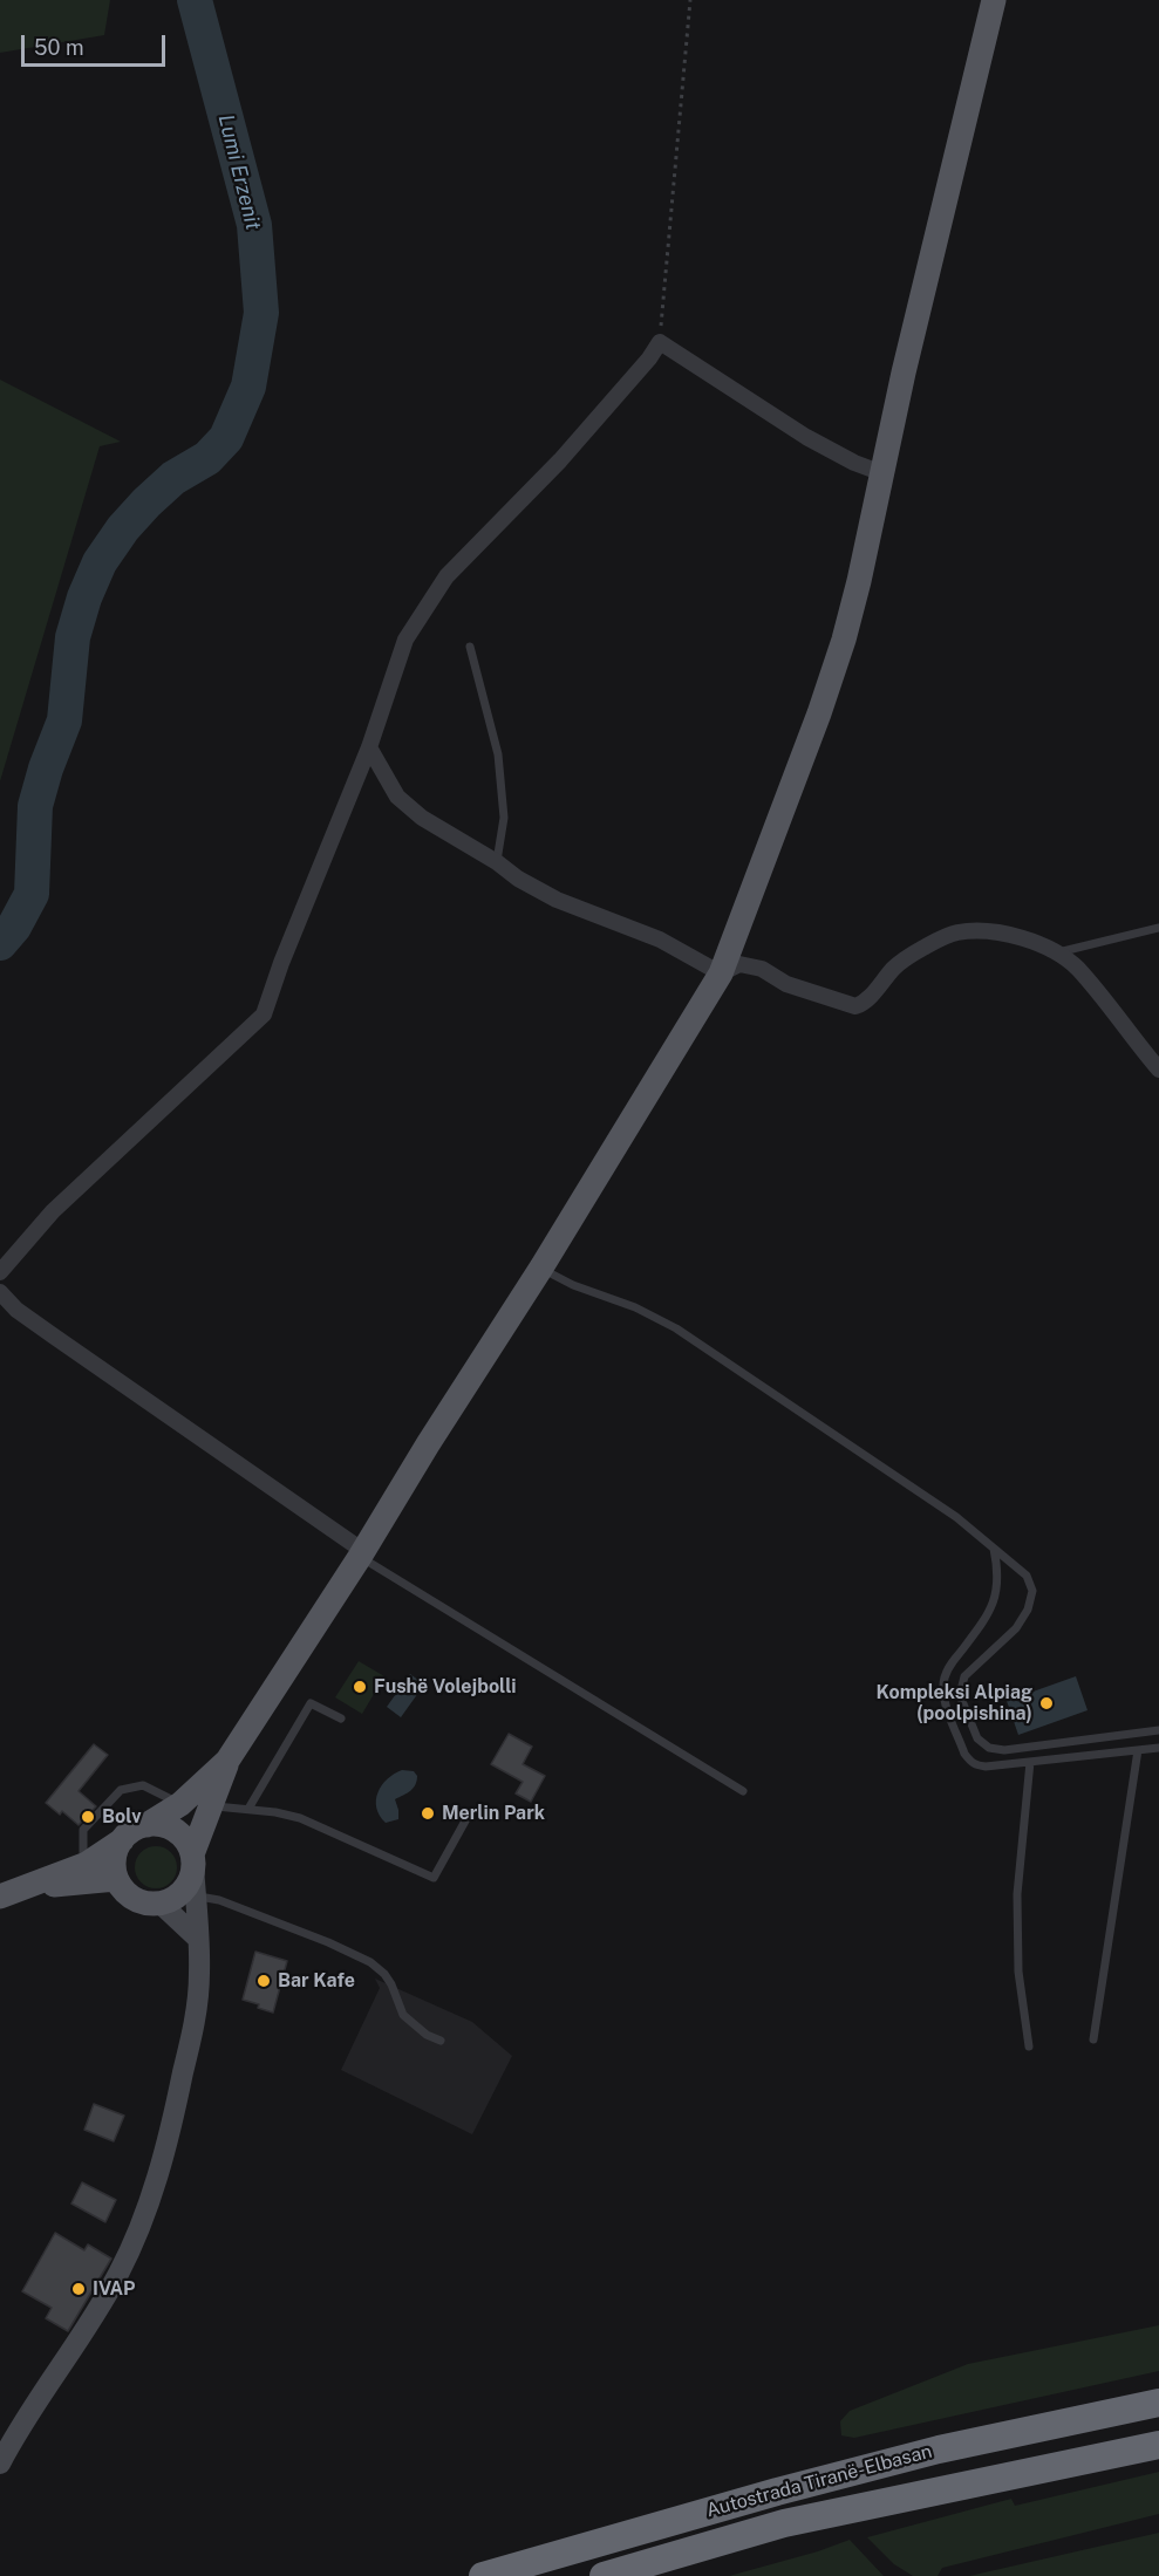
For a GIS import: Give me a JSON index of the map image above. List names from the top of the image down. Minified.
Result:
{"streets":{"highway":["Autostrada Tiranë-Elbasan"]},"water":["Lumi Erzenit"],"places":["Fushë Volejbolli","Kompleksi Alpiag (poolpishina)","Merlin Park","Bolv","Bar Kafe","IVAP"],"scale_bar":"50 m"}
